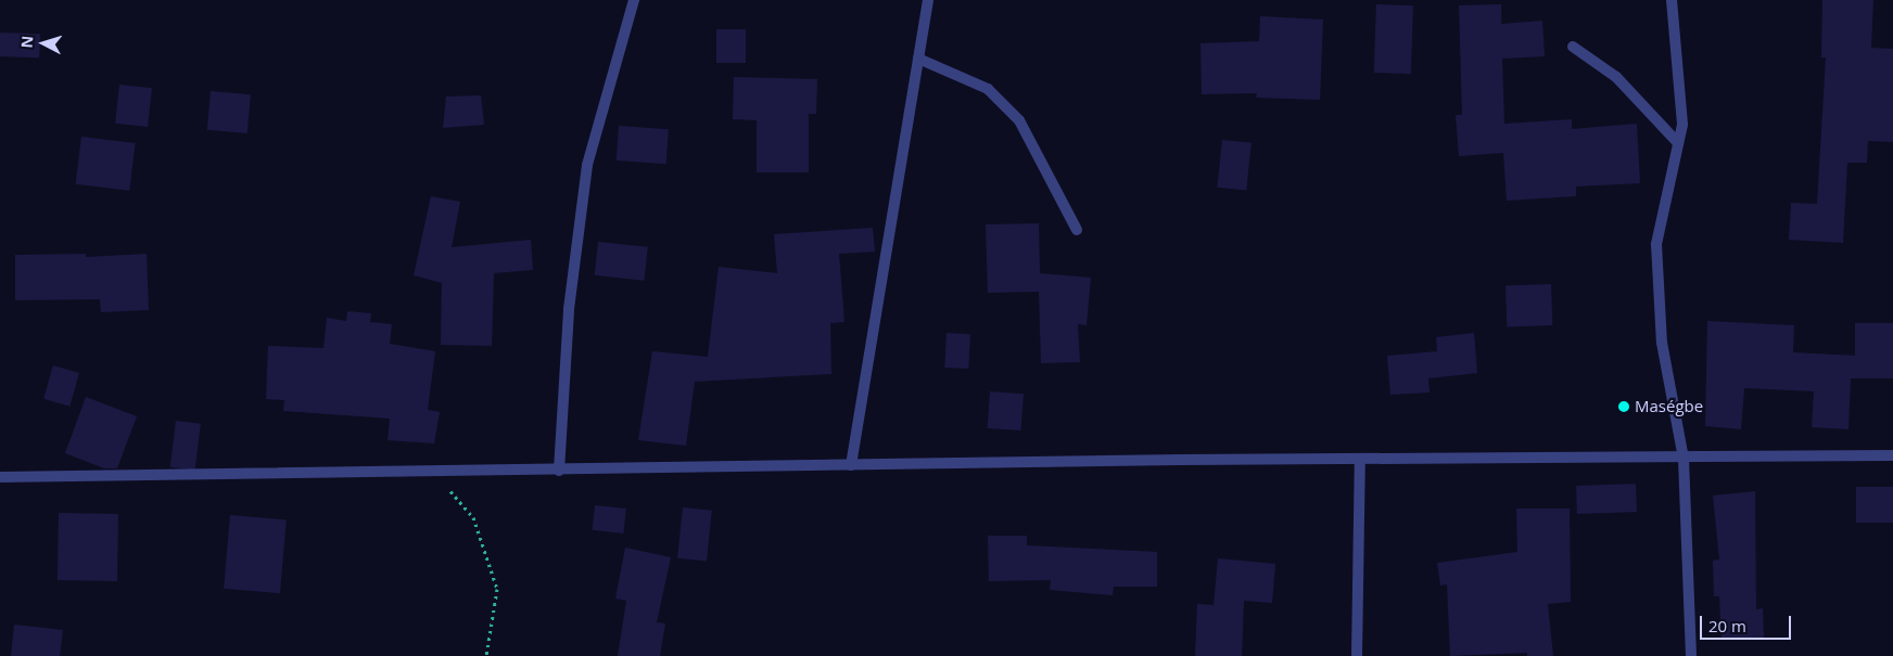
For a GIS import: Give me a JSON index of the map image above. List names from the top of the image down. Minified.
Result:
{"places":["Maségbe"],"scale_bar":"20 m","north":"left"}
